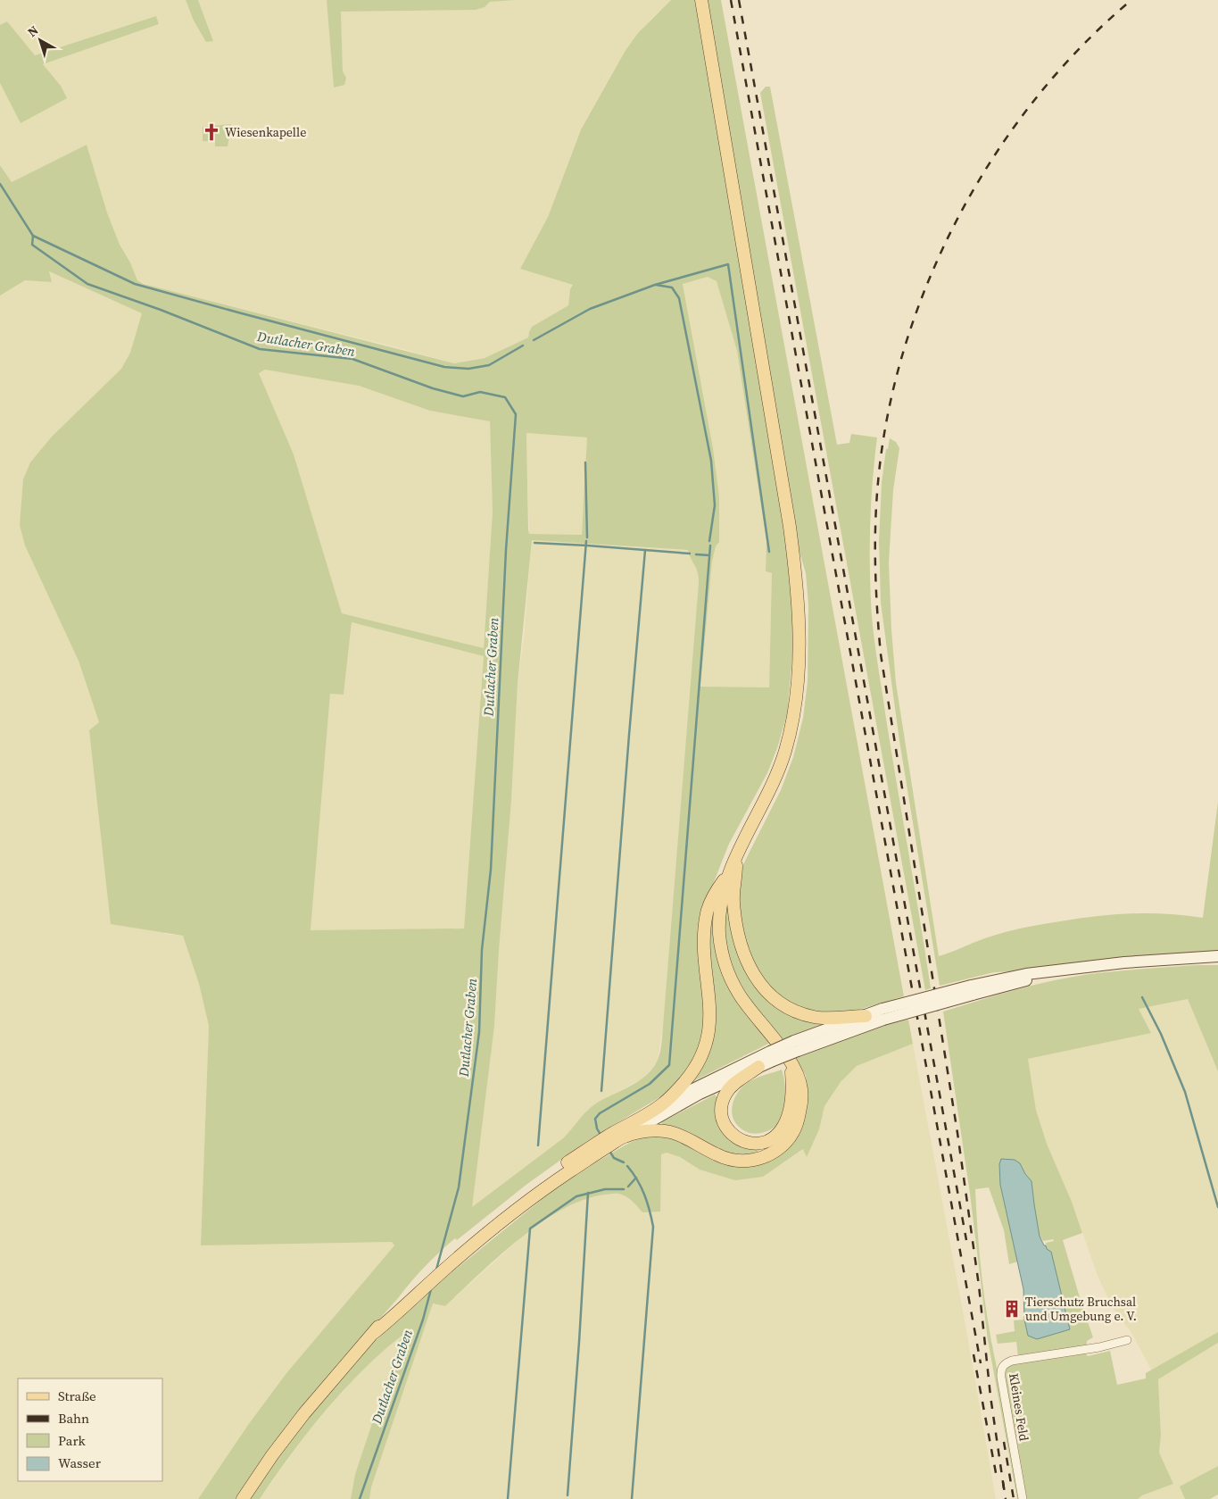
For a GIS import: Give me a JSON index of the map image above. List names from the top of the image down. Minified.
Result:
{"streets":{"street":["Kleines Feld"]},"water":["Dutlacher Graben"],"places":{"church":["Wiesenkapelle"],"building":["Tierschutz Bruchsal und Umgebung e. V."]},"legend":["Straße","Bahn","Park","Wasser"],"north":"top left"}
